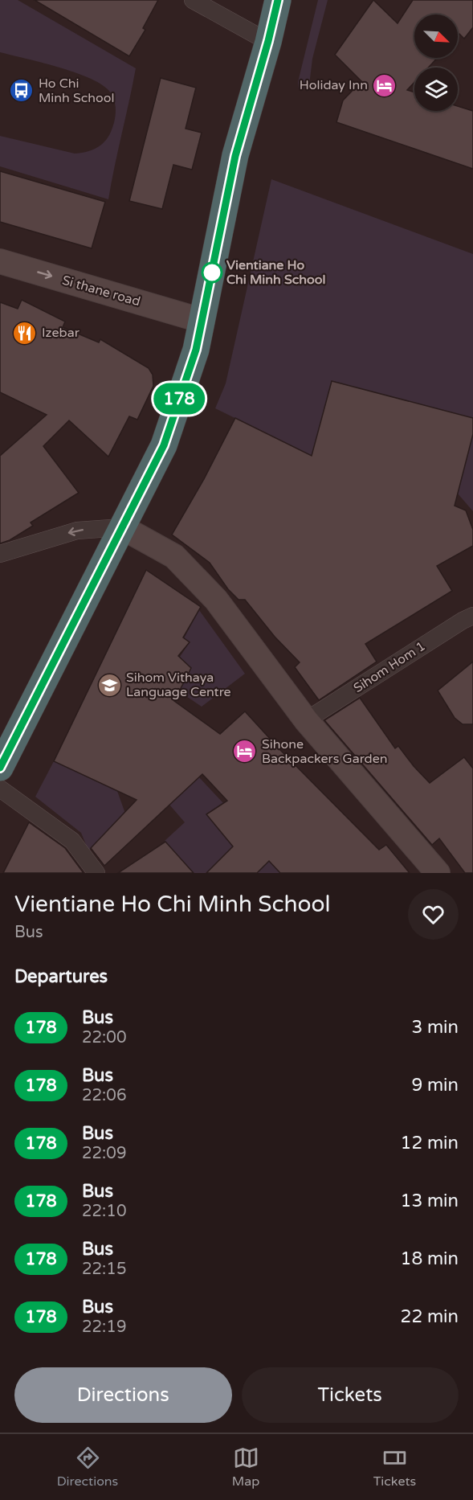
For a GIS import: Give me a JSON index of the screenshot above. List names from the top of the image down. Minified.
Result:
{"streets":{"street":["Si thane road","Sihom Hom 1"]},"one_way":["Si thane road"],"places":{"hotel":["Holiday Inn","Sihone Backpackers Garden"],"bus stop":["Ho Chi Minh School"],"other":["Vientiane Ho Chi Minh School"],"restaurant":["Izebar"],"school or university":["Sihom Vithaya Language Centre"]},"lines":["bus line 178"],"north":"bottom right","page":{"on_map":"178","heading":[["Vientiane Ho Chi Minh School","Bus"],"Departures"],"list":[{"mark":"178","name":"Bus","note":"22:00","value":"3 min"},{"mark":"178","name":"Bus","note":"22:06","value":"9 min"},{"mark":"178","name":"Bus","note":"22:09","value":"12 min"},{"mark":"178","name":"Bus","note":"22:10","value":"13 min"},{"mark":"178","name":"Bus","note":"22:15","value":"18 min"},{"mark":"178","name":"Bus","note":"22:19","value":"22 min"}],"buttons":["Directions","Tickets"],"tabs":["Directions","Map","Tickets"]}}
